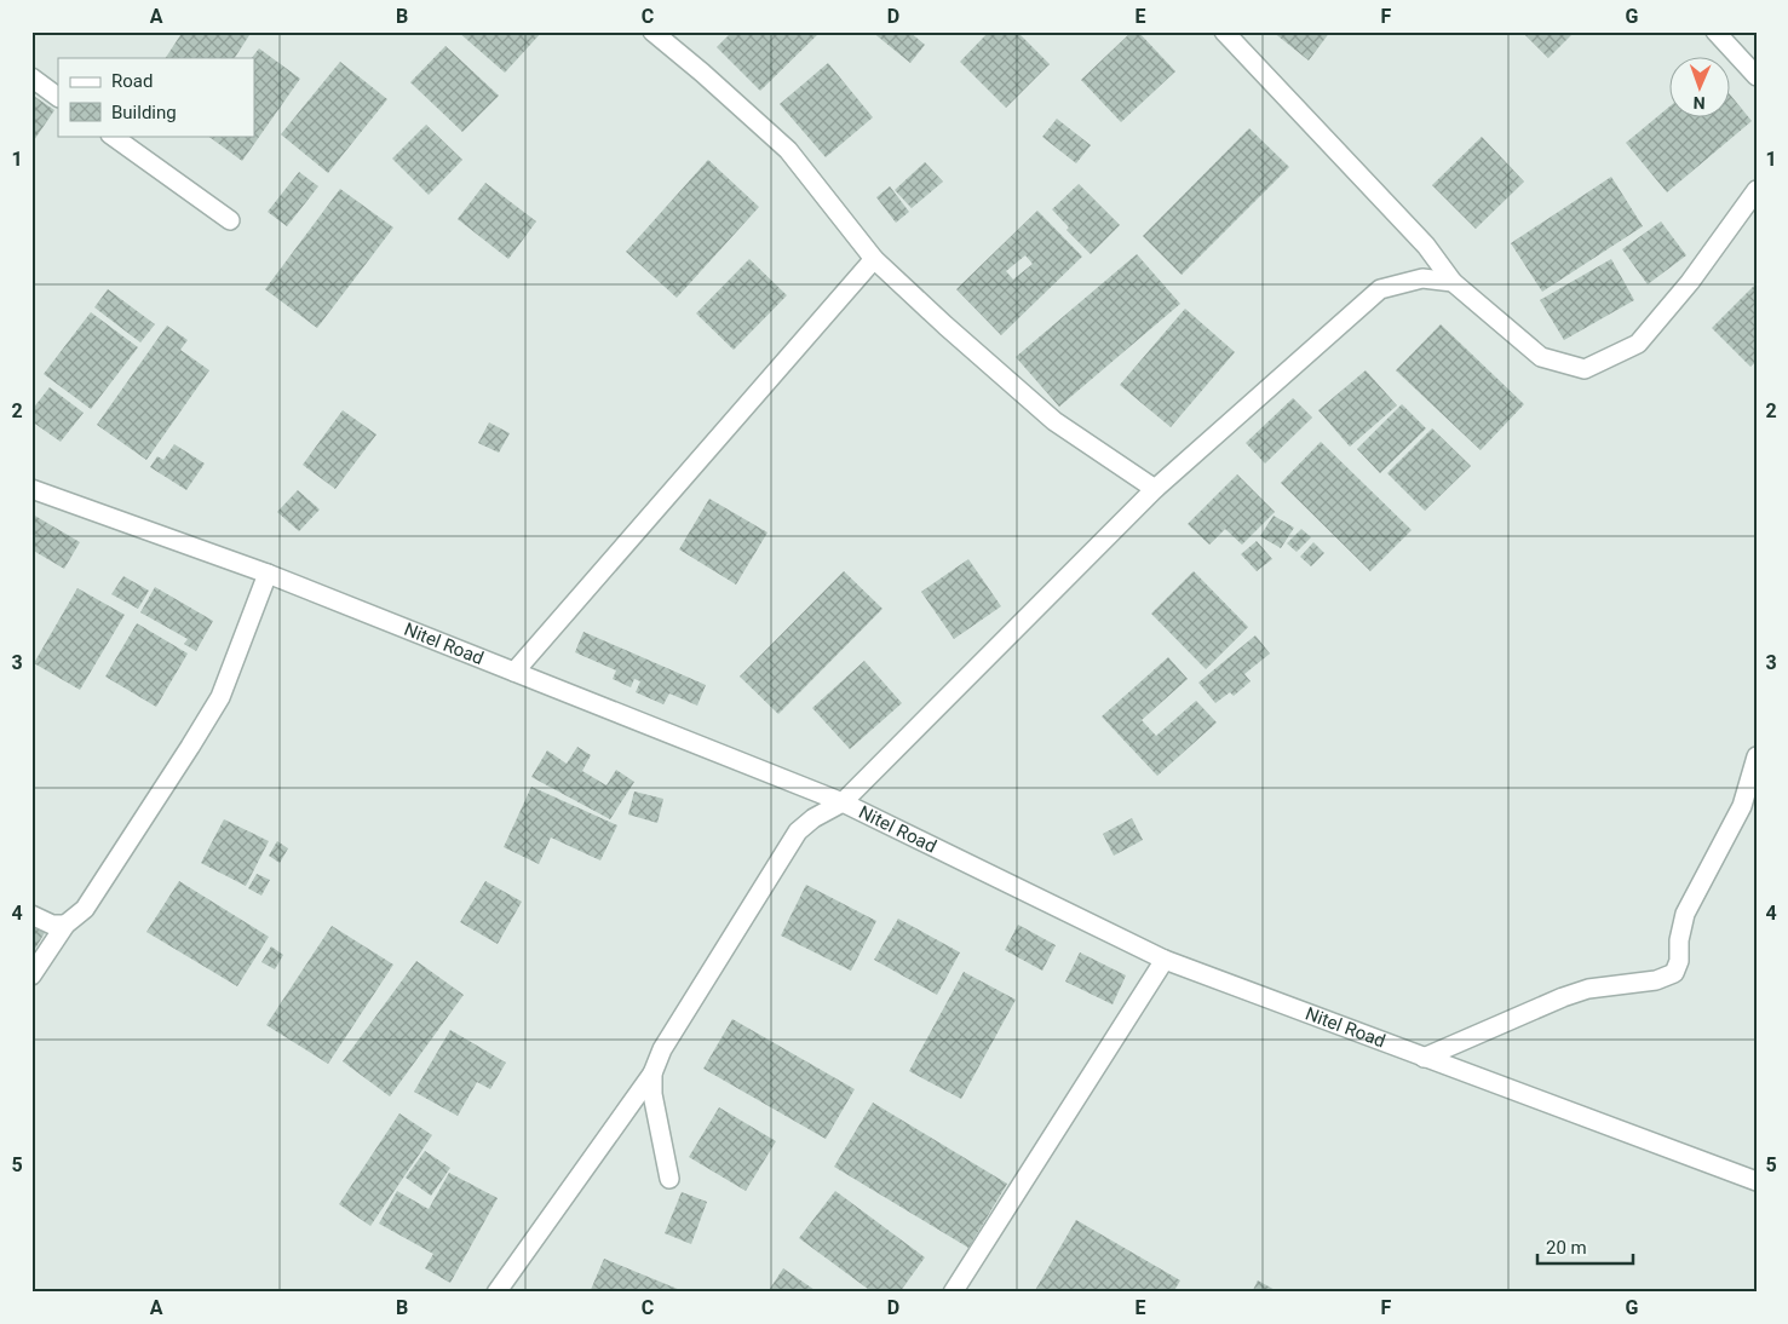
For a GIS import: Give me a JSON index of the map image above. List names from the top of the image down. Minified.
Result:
{"streets":{"street":["Nitel Road"]},"legend":["Road","Building"],"scale_bar":"20 m","north":"bottom","grid":{"columns":["A","B","C","D","E","F","G"],"rows":["1","2","3","4","5"]}}
